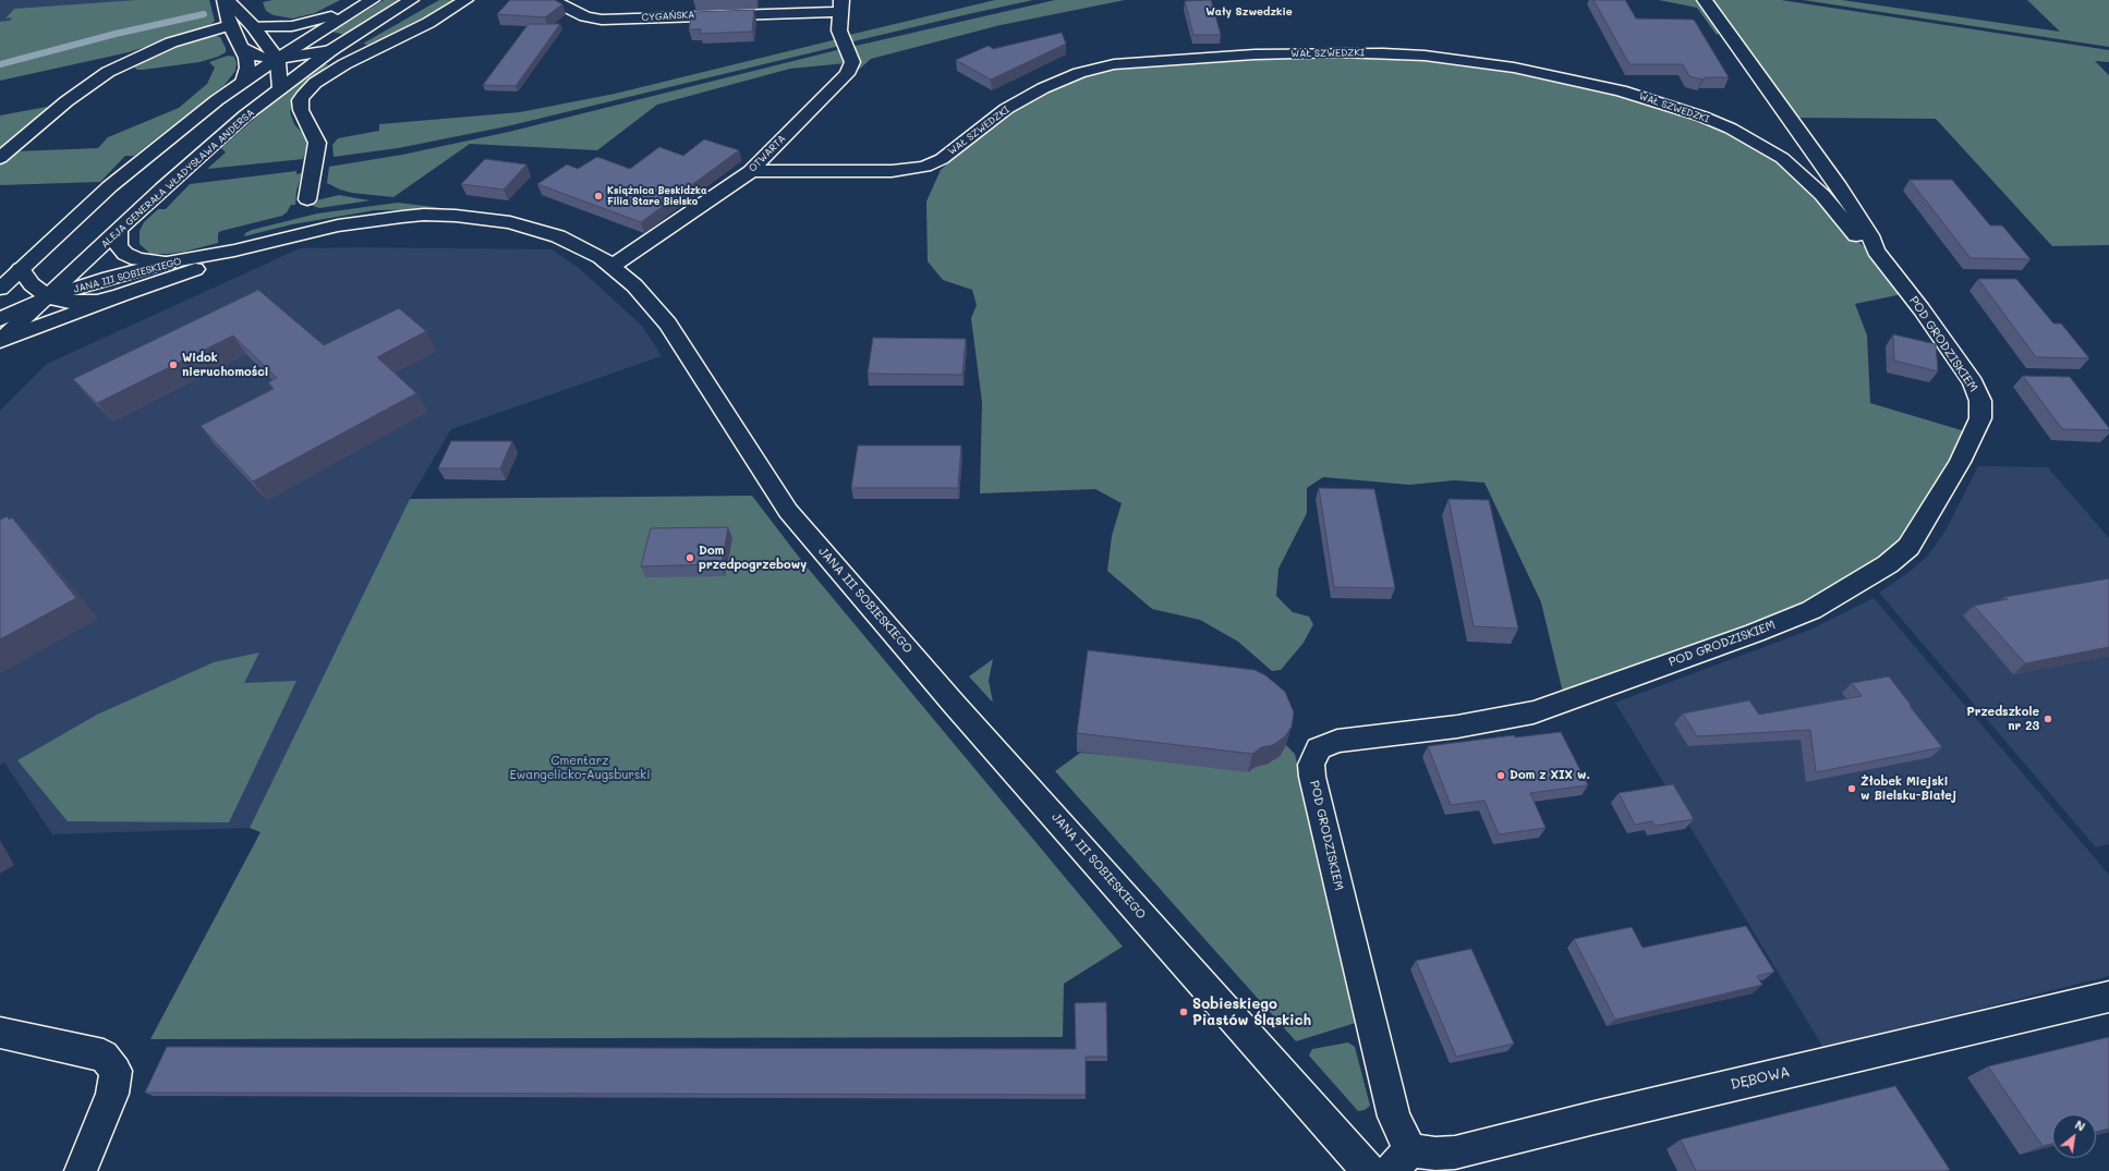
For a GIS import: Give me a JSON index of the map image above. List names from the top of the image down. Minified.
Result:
{"streets":{"street":["CYGAŃSKA","WAŁ SZWEDZKI","OTWARTA","ALEJA GENERAŁA WŁADYSŁAWA ANDERSA","JANA III SOBIESKIEGO","POD GRODZISKIEM","DĘBOWA"]},"crossings":[["CYGAŃSKA","OTWARTA"],["WAŁ SZWEDZKI","OTWARTA"],["WAŁ SZWEDZKI","POD GRODZISKIEM"],["OTWARTA","JANA III SOBIESKIEGO"],["ALEJA GENERAŁA WŁADYSŁAWA ANDERSA","JANA III SOBIESKIEGO"],["POD GRODZISKIEM","DĘBOWA"]],"districts":["Wały Szwedzkie"],"parks":["Cmentarz Ewangelicko-Augsburski"],"places":["Książnica Beskidzka Filia Stare Bielsko","Widok nieruchomości","Dom przedpogrzebowy","Przedszkole nr 23","Dom z XIX w.","Żłobek Miejski w Bielsku-Białej","Sobieskiego Piastów Śląskich"],"north":"top right"}
